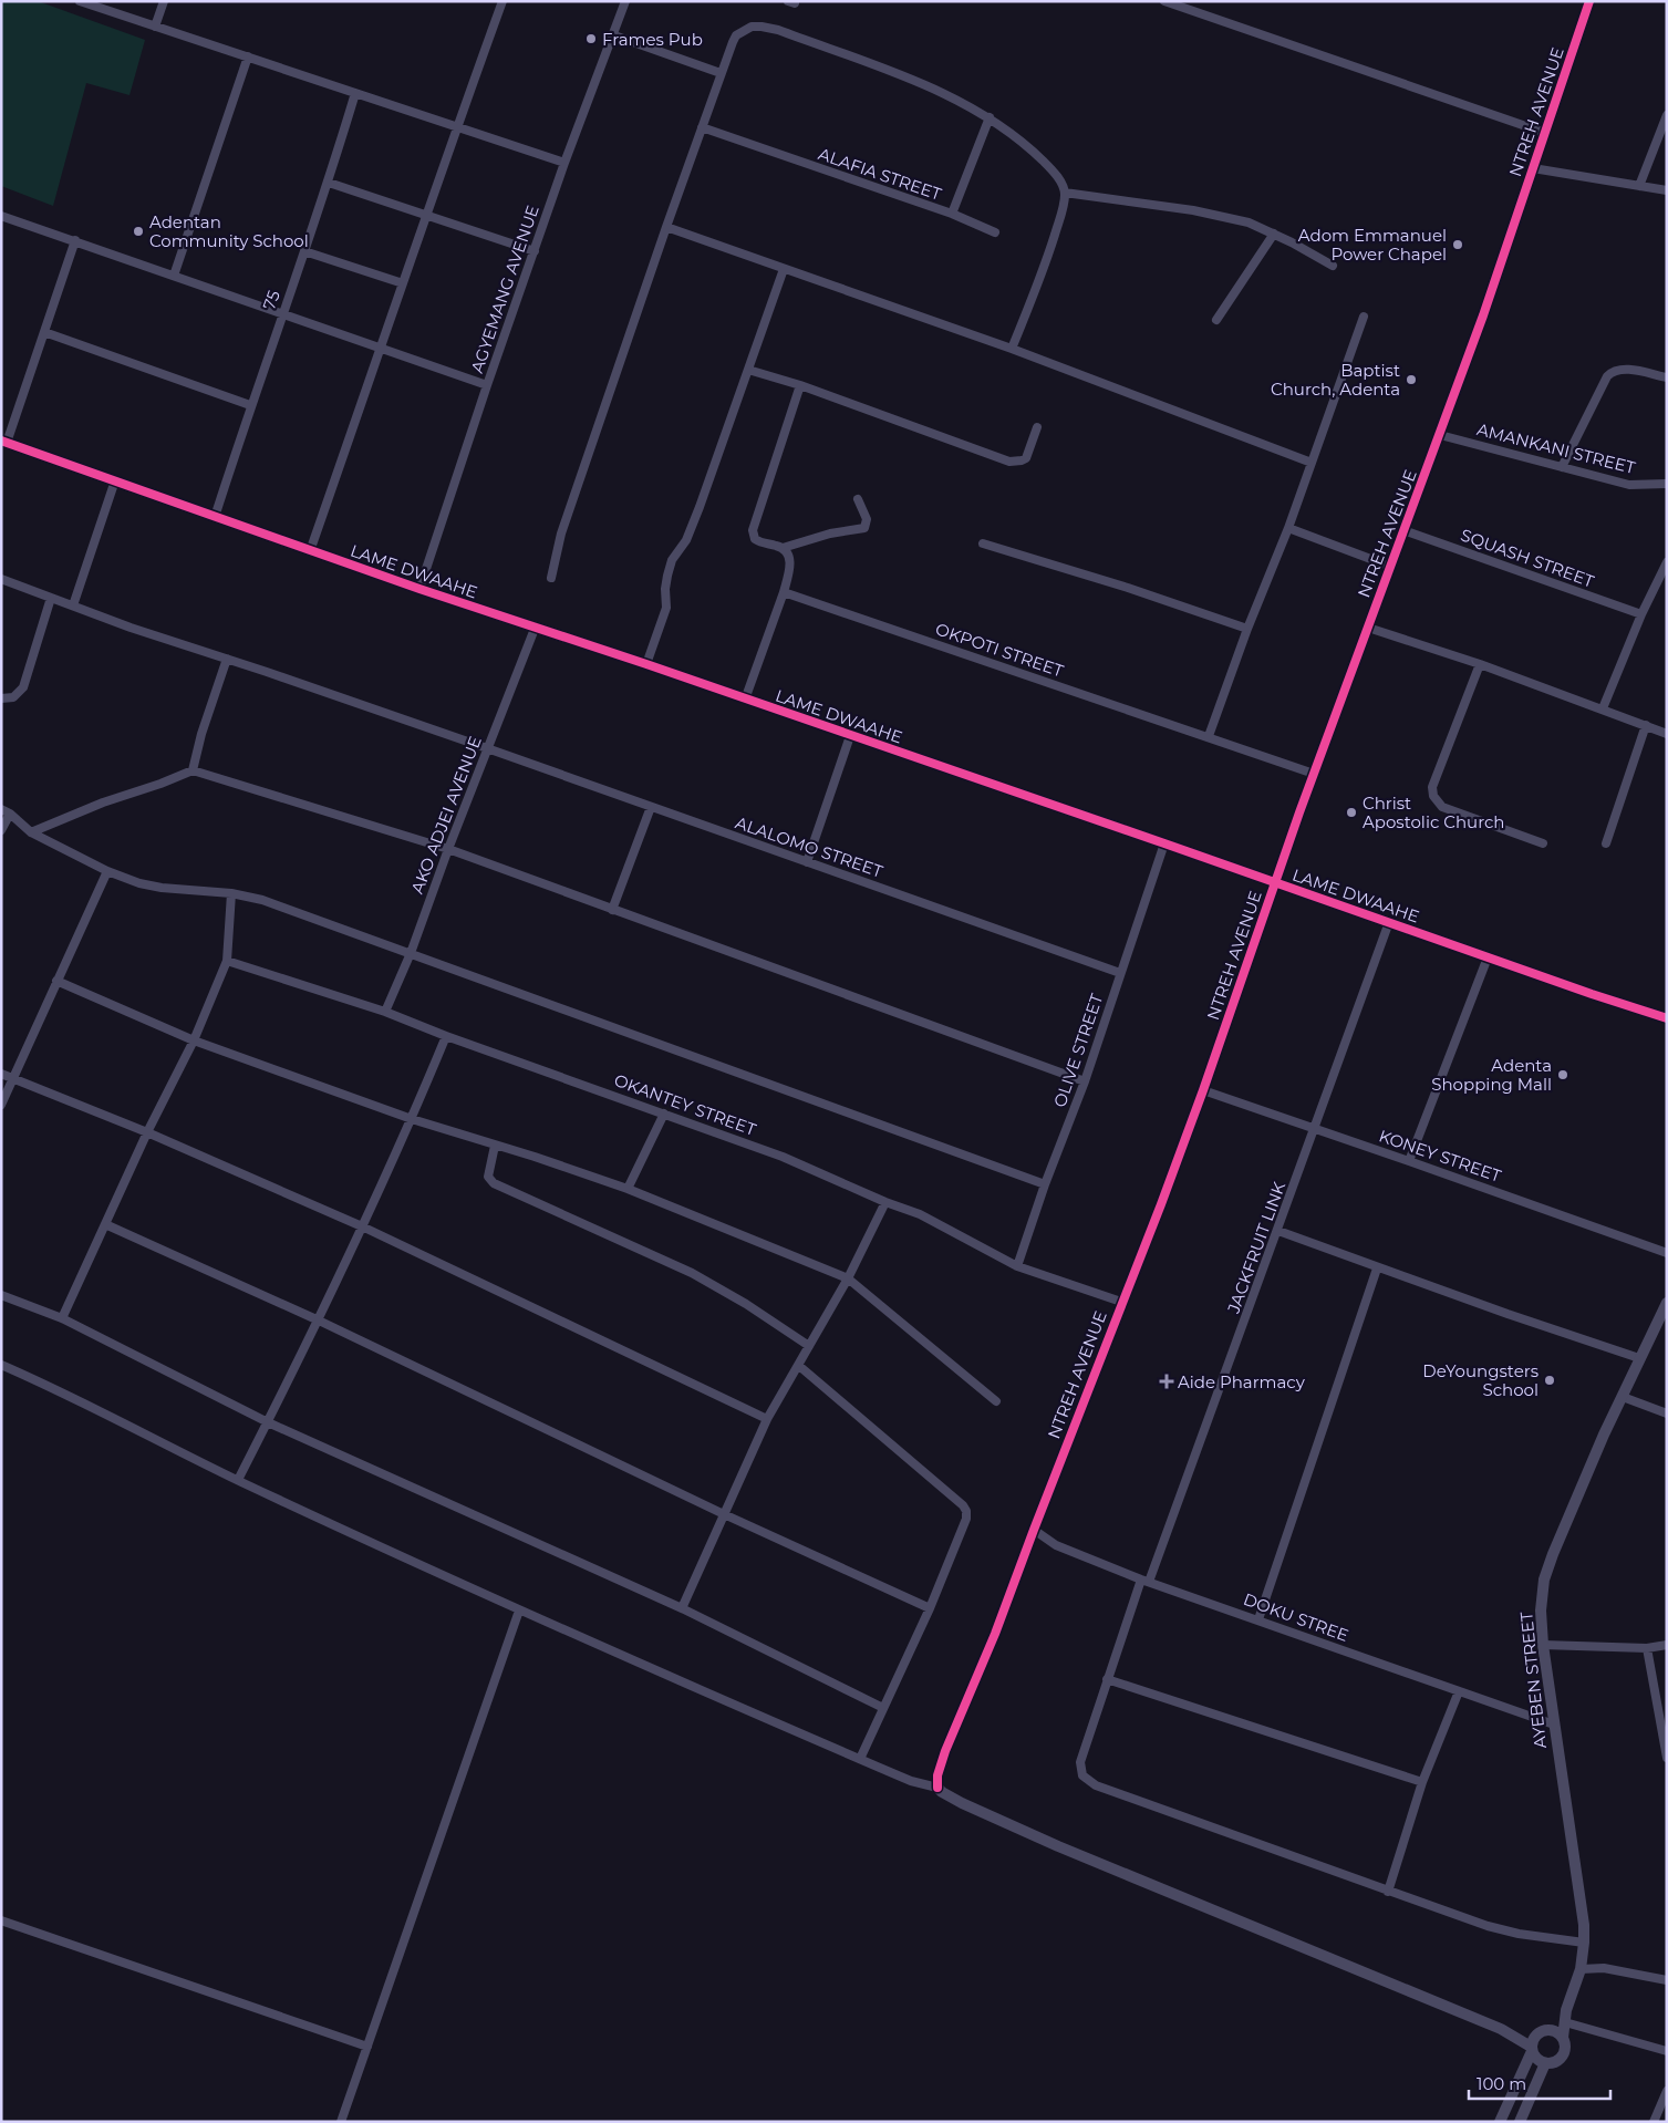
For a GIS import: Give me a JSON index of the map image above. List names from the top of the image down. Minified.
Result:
{"streets":{"street":["NTREH AVENUE","ALAFIA STREET","AGYEMANG AVENUE","75","AMANKANI STREET","SQUASH STREET","LAME DWAAHE","OKPOTI STREET","AKO ADJEI AVENUE","ALALOMO STREET","OLIVE STREET","OKANTEY STREET","KONEY STREET","JACKFRUIT LINK","DOKU STREE","AYEBEN STREET"]},"crossings":[["NTREH AVENUE","AMANKANI STREET"],["NTREH AVENUE","SQUASH STREET"],["NTREH AVENUE","LAME DWAAHE"],["NTREH AVENUE","OKPOTI STREET"],["NTREH AVENUE","OKANTEY STREET"],["NTREH AVENUE","KONEY STREET"],["NTREH AVENUE","DOKU STREE"],["AGYEMANG AVENUE","LAME DWAAHE"],["75","LAME DWAAHE"],["LAME DWAAHE","AKO ADJEI AVENUE"],["LAME DWAAHE","OLIVE STREET"],["LAME DWAAHE","JACKFRUIT LINK"],["AKO ADJEI AVENUE","ALALOMO STREET"],["AKO ADJEI AVENUE","OKANTEY STREET"],["ALALOMO STREET","OLIVE STREET"],["OLIVE STREET","OKANTEY STREET"],["KONEY STREET","JACKFRUIT LINK"],["JACKFRUIT LINK","DOKU STREE"],["JACKFRUIT LINK","AYEBEN STREET"],["DOKU STREE","AYEBEN STREET"]],"places":{"other":["Frames Pub","Adentan Community School","Adom Emmanuel Power Chapel","Baptist Church, Adenta","Christ Apostolic Church","Adenta Shopping Mall","DeYoungsters School"],"health":["Aide Pharmacy"]},"scale_bar":"100 m"}
